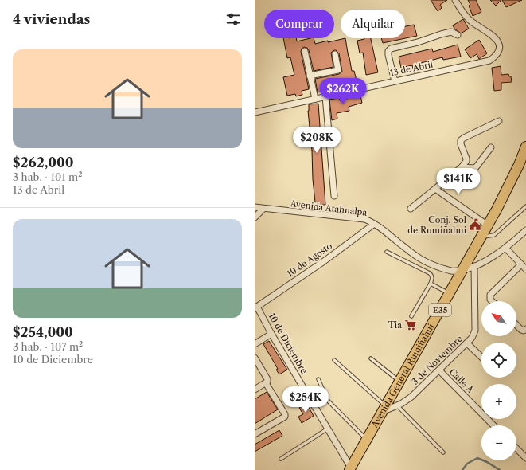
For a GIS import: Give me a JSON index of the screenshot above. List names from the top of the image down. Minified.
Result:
{"streets":{"highway":["E35","Avenida General Rumiñahui"],"street":["13 de Abril","Avenida Atahualpa","10 de Agosto","10 de Diciembre","3 de Noviembre","Calle A"]},"crossings":[["Avenida Atahualpa","10 de Agosto"],["Avenida Atahualpa","3 de Noviembre"],["Avenida Atahualpa","Avenida General Rumiñahui"],["10 de Agosto","10 de Diciembre"],["10 de Diciembre","Avenida General Rumiñahui"],["3 de Noviembre","Avenida General Rumiñahui"],["3 de Noviembre","Calle A"]],"places":{"public building":["Conj. Sol de Rumiñahui"],"supermarket":["Tia"]},"north":"top left","page":{"heading":"4 viviendas","chip":["Comprar","Alquilar"],"list":[{"name":"$262,000","note":"3 hab. · 101 m² · 13 de Abril"},{"name":"$254,000","note":"3 hab. · 107 m² · 10 de Diciembre"}],"price":["$262K","$208K","$141K","$254K"],"map_buttons":["+","−"]}}
